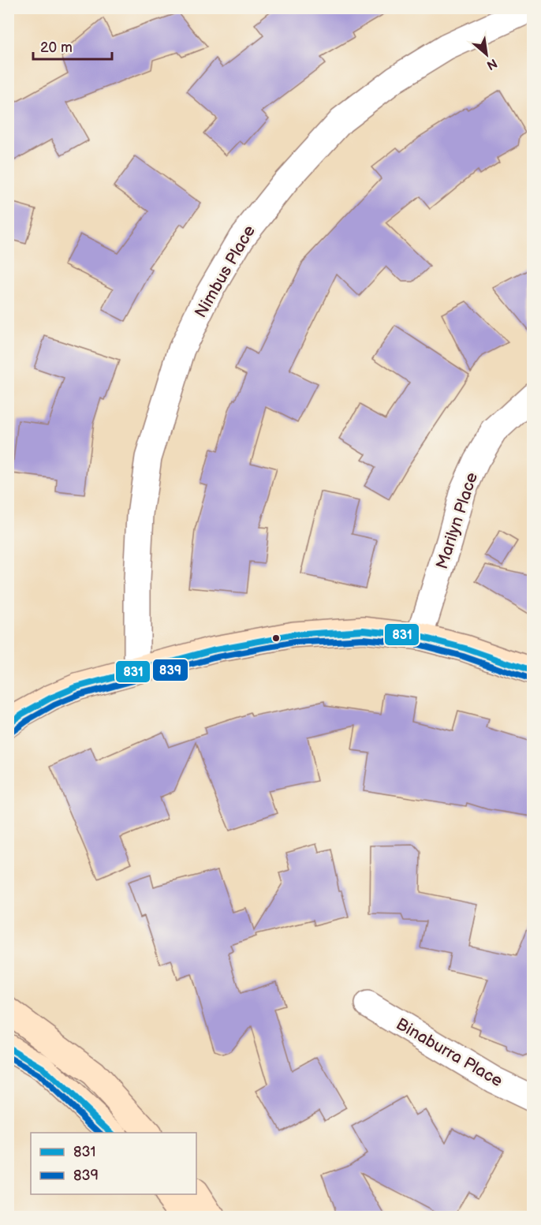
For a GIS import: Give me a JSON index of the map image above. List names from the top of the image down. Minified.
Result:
{"streets":{"street":["Nimbus Place","Marilyn Place","Binaburra Place"]},"lines":["transit line 831","transit line 839"],"legend":["831","839"],"scale_bar":"20 m","north":"bottom right"}
